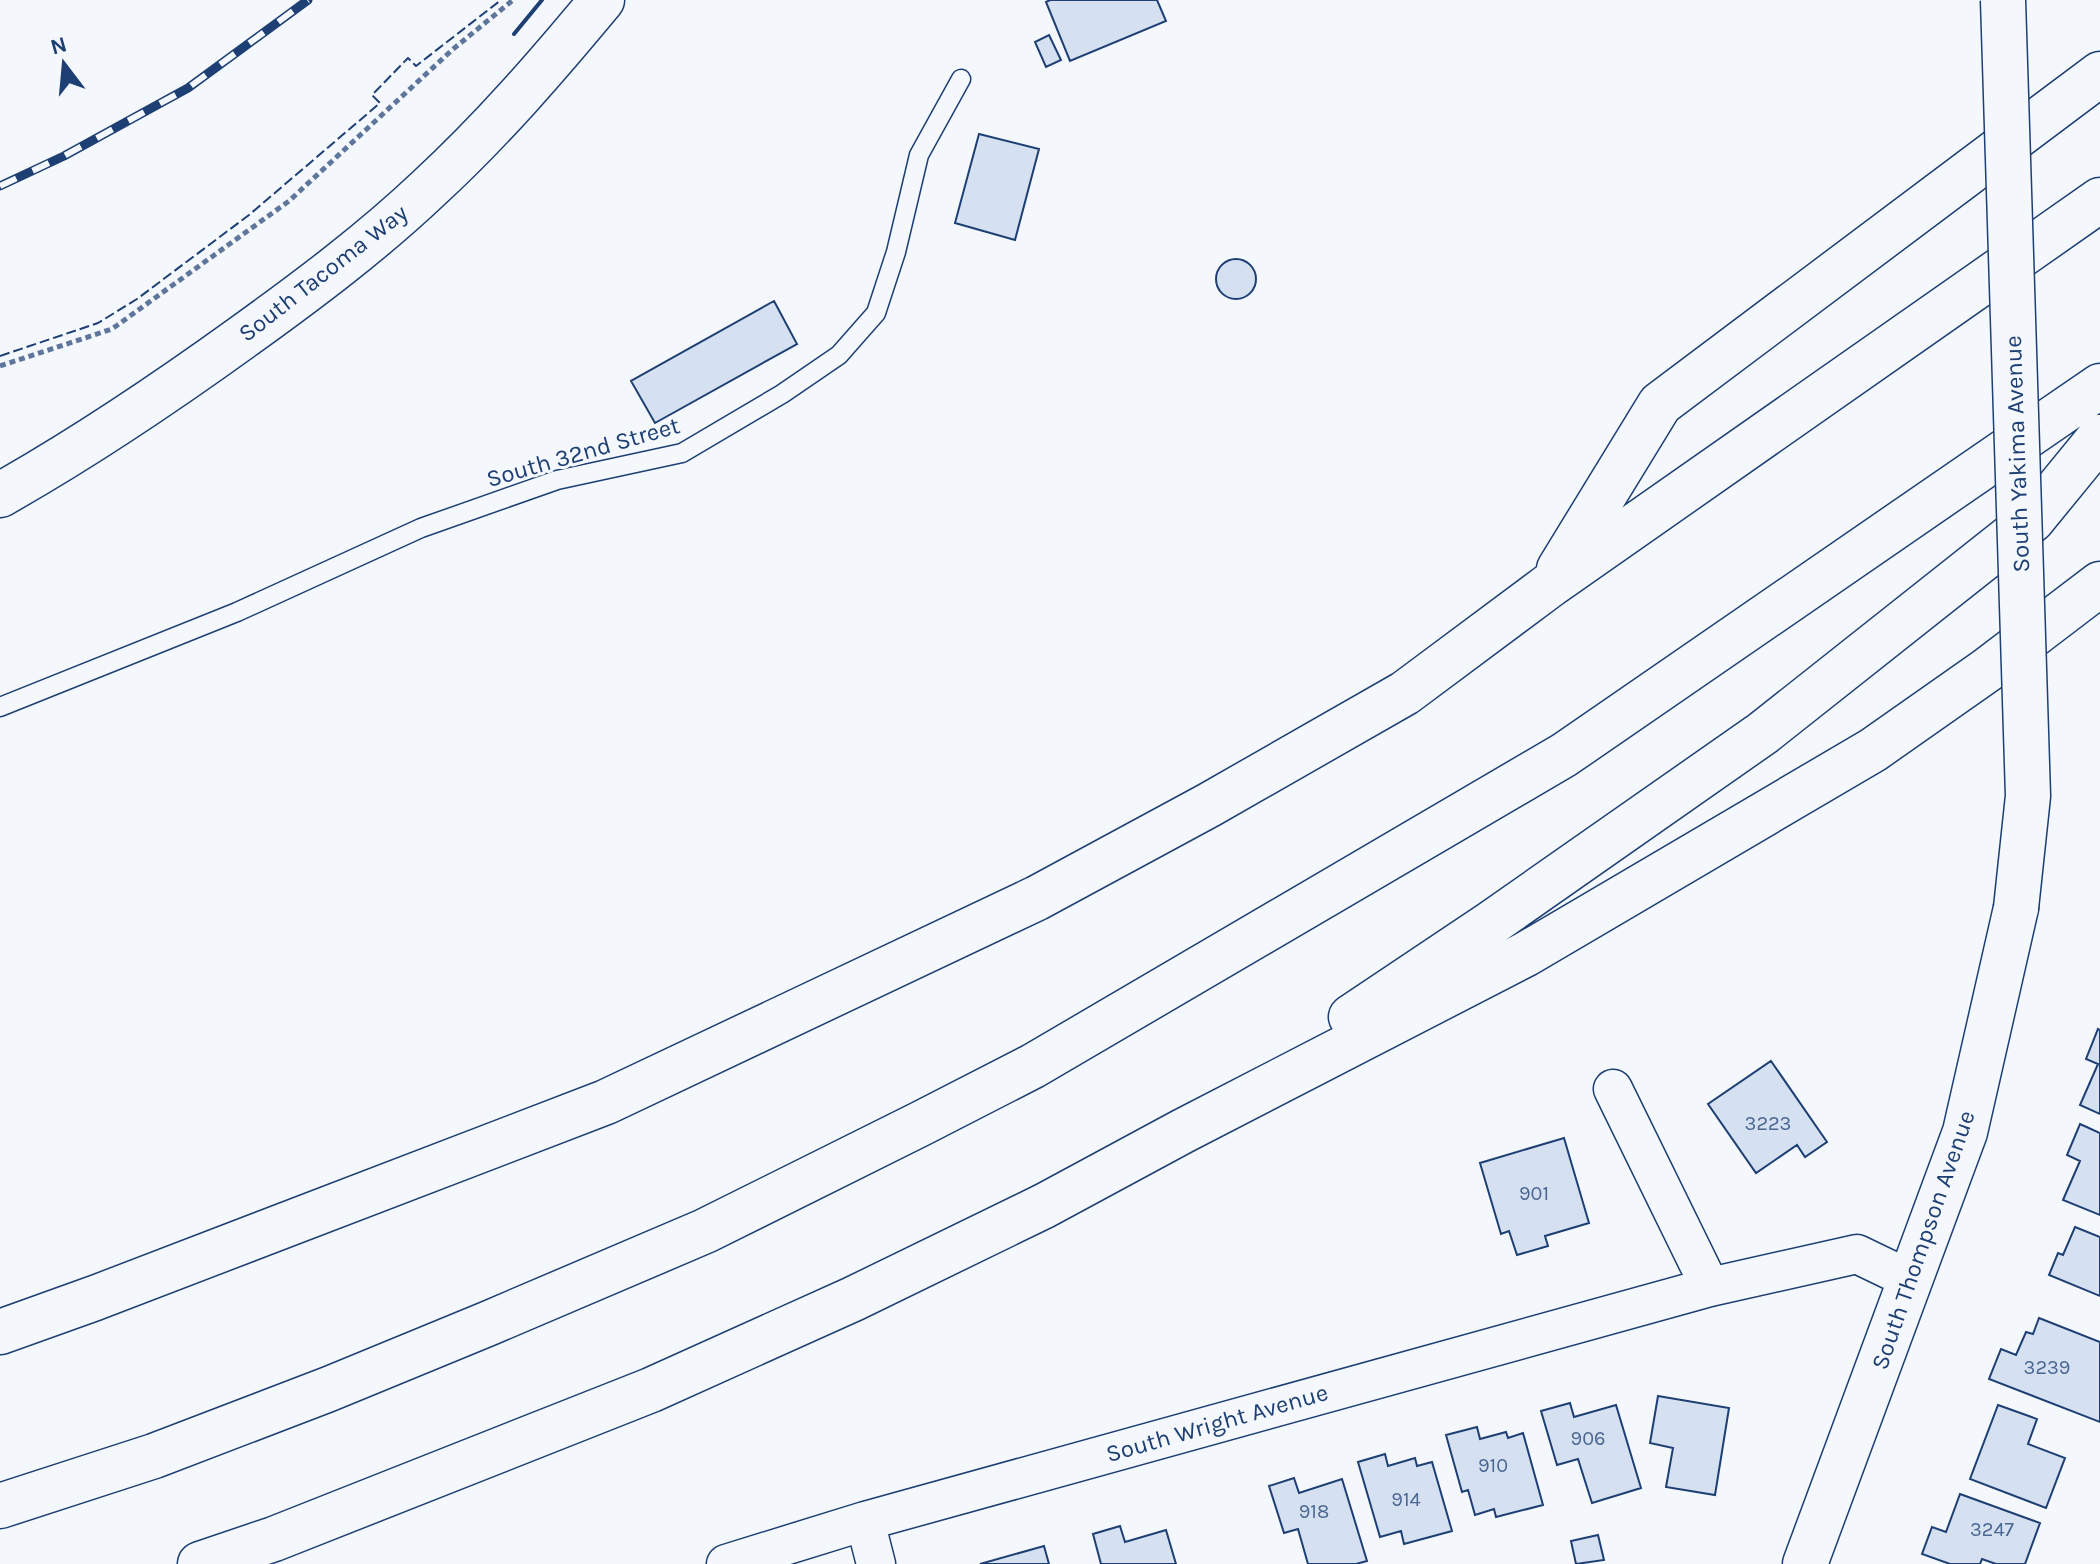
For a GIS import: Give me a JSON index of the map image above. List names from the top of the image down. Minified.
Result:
{"streets":{"main road":["South Tacoma Way","South Yakima Avenue","South Thompson Avenue"],"street":["South Wright Avenue"],"lane":["South 32nd Street"]},"crossings":[["South Yakima Avenue","South Thompson Avenue"],["South Thompson Avenue","South Wright Avenue"]],"house_numbers":["3223","901","3239","906","910","914","918","3247"],"north":"top"}
